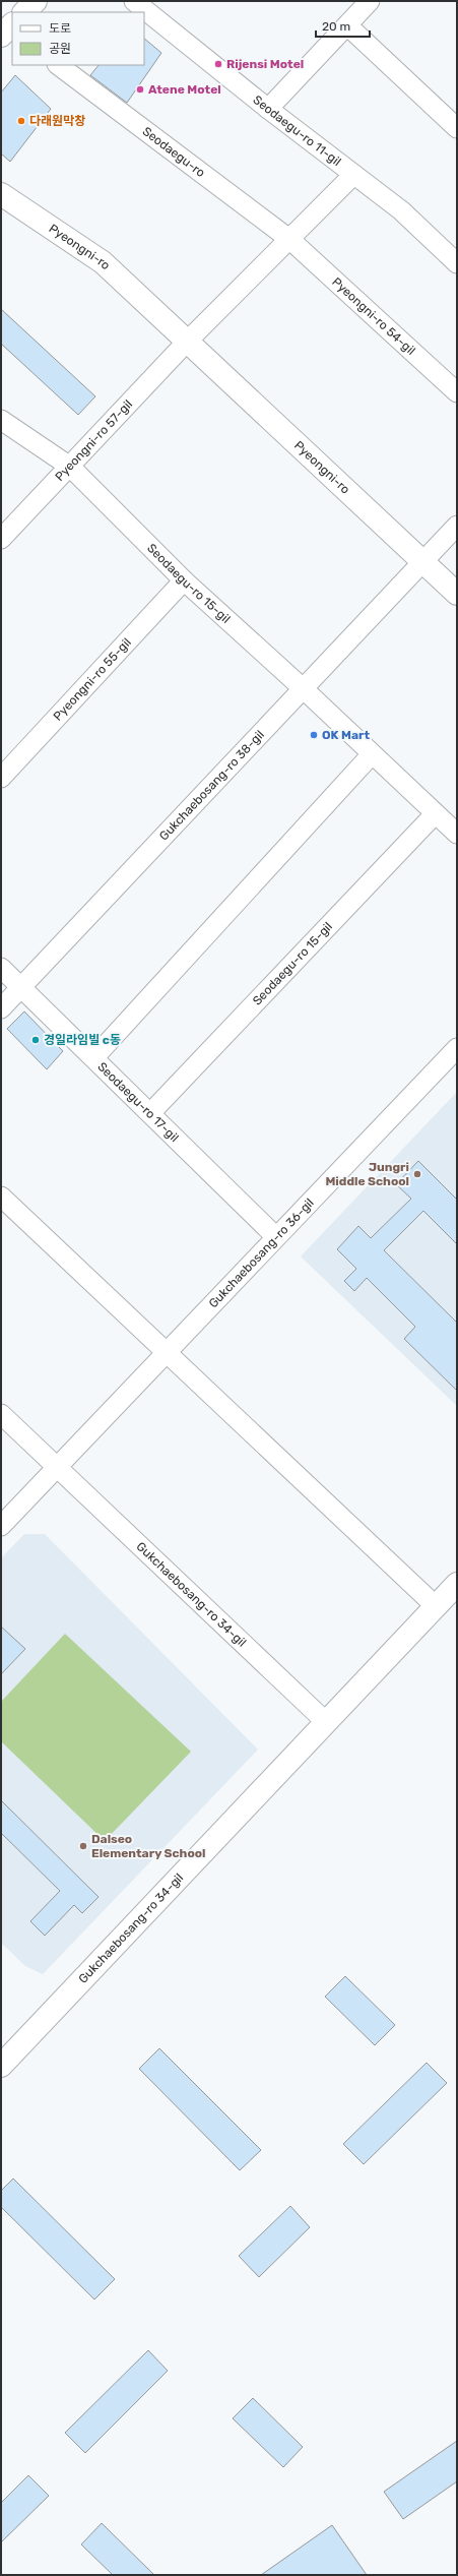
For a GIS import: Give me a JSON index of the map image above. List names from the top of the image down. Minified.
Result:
{"streets":{"main road":["Pyeongni-ro","Gukchaebosang-ro 34-gil"],"street":["Seodaegu-ro 11-gil","Seodaegu-ro","Pyeongni-ro 54-gil","Pyeongni-ro 57-gil","Seodaegu-ro 15-gil","Pyeongni-ro 55-gil","Gukchaebosang-ro 38-gil","Seodaegu-ro 17-gil","Gukchaebosang-ro 36-gil"]},"crossings":[["Seodaegu-ro","Pyeongni-ro 54-gil"],["Pyeongni-ro","Pyeongni-ro 57-gil"],["Pyeongni-ro","Gukchaebosang-ro 38-gil"],["Pyeongni-ro 57-gil","Seodaegu-ro 15-gil"],["Seodaegu-ro 15-gil","Pyeongni-ro 55-gil"],["Seodaegu-ro 15-gil","Gukchaebosang-ro 38-gil"],["Seodaegu-ro 15-gil","Seodaegu-ro 17-gil"],["Gukchaebosang-ro 38-gil","Seodaegu-ro 17-gil"],["Seodaegu-ro 17-gil","Gukchaebosang-ro 36-gil"],["Gukchaebosang-ro 36-gil","Gukchaebosang-ro 34-gil"]],"places":["Rijensi Motel","Atene Motel","다래원막창","OK Mart","경일라임빌 c동","Jungri Middle School","Dalseo Elementary School"],"legend":["도로","공원"],"scale_bar":"20 m"}
